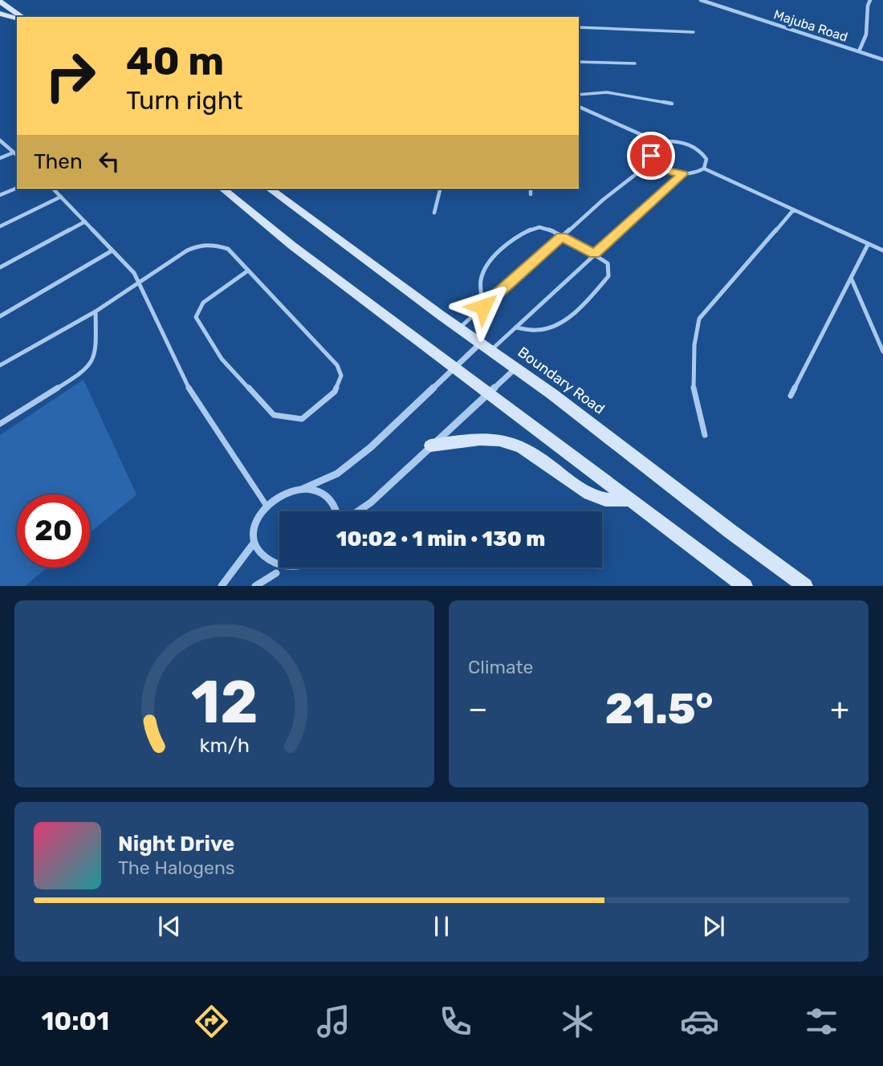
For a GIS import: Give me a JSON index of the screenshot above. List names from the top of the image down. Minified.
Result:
{"streets":{"street":["Majuba Road","Boundary Road"]},"page":{"turn":["40 m","Turn right"],"then":"Then","limit":"20","trip":"10:02 · 1 min · 130 m","tile":"Climate","heat":["−","21.5°","+"],"song":["Night Drive","The Halogens"],"tabs":"10:01","gauge":["12","km/h"]}}
